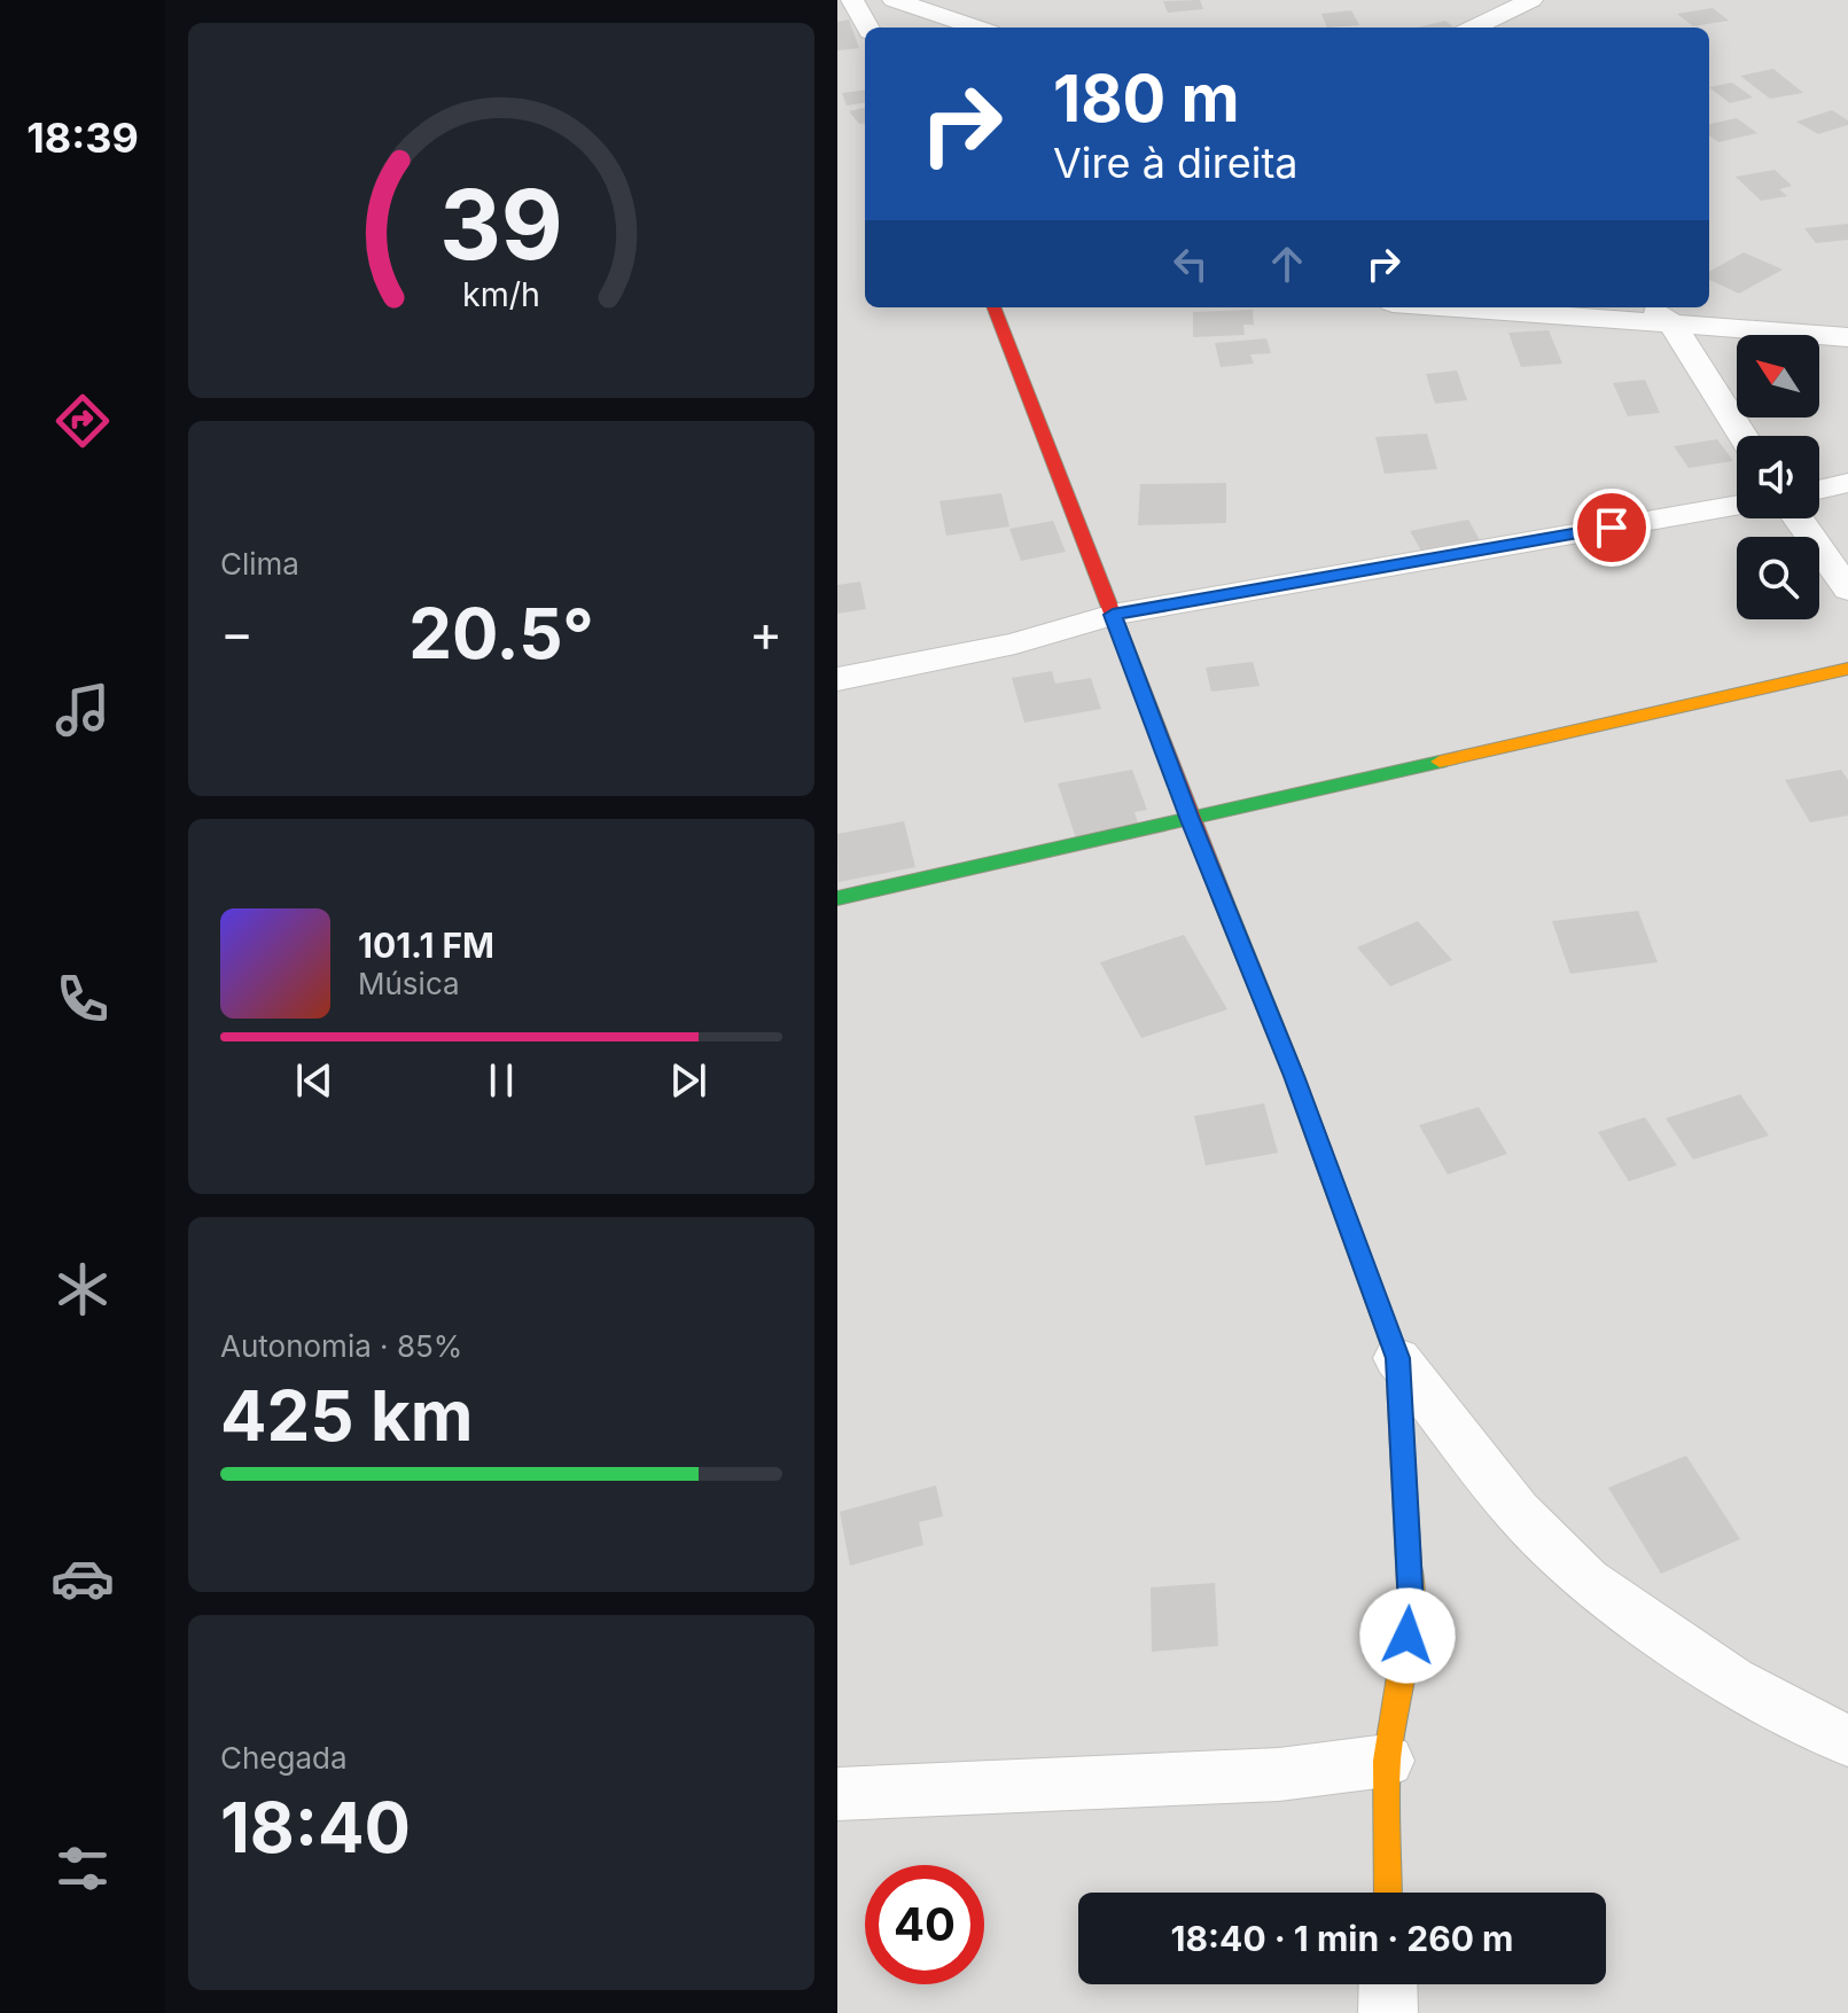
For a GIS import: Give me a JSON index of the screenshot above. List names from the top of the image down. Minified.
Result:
{"north":"top left","page":{"tabs":"18:39","turn":["180 m","Vire à direita"],"tile":["Clima",["Autonomia · 85%","425 km"],["Chegada","18:40"]],"heat":["−","20.5°","+"],"song":["101.1 FM","Música"],"limit":"40","trip":"18:40 · 1 min · 260 m","gauge":["39","km/h"]}}
